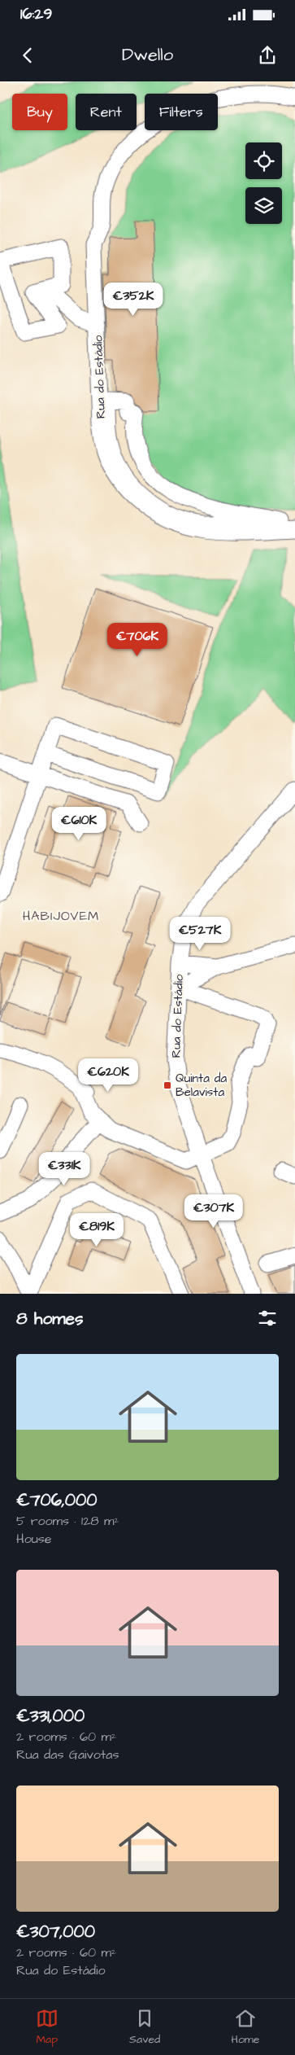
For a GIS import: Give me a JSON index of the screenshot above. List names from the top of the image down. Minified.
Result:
{"streets":{"street":["Rua do Estádio"]},"districts":["HABIJOVEM"],"places":{"transit":["Quinta da Belavista"]},"page":{"status":"16:29","header":"Dwello","chip":["Buy","Rent","Filters"],"price":["€352K","€706K","€610K","€527K","€620K","€331K","€307K","€819K"],"heading":"8 homes","list":[{"name":"€706,000","note":"5 rooms · 128 m² · House"},{"name":"€331,000","note":"2 rooms · 60 m² · Rua das Gaivotas"},{"name":"€307,000","note":"2 rooms · 60 m² · Rua do Estádio"}],"tabs":["Map","Saved","Home"]}}
